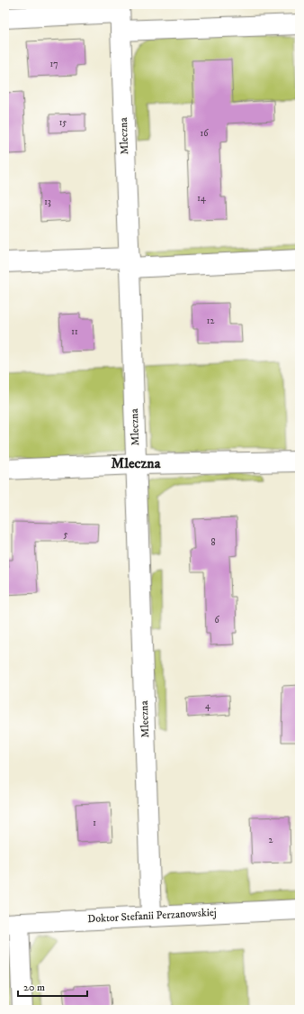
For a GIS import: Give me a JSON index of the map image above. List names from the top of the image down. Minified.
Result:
{"streets":{"street":["Mleczna","Doktor Stefanii Perzanowskiej"]},"crossings":[["Mleczna","Doktor Stefanii Perzanowskiej"]],"districts":["Mleczna"],"house_numbers":["17","15","16","14","13","12","11","5","8","6","4","1","2"],"scale_bar":"20 m"}
